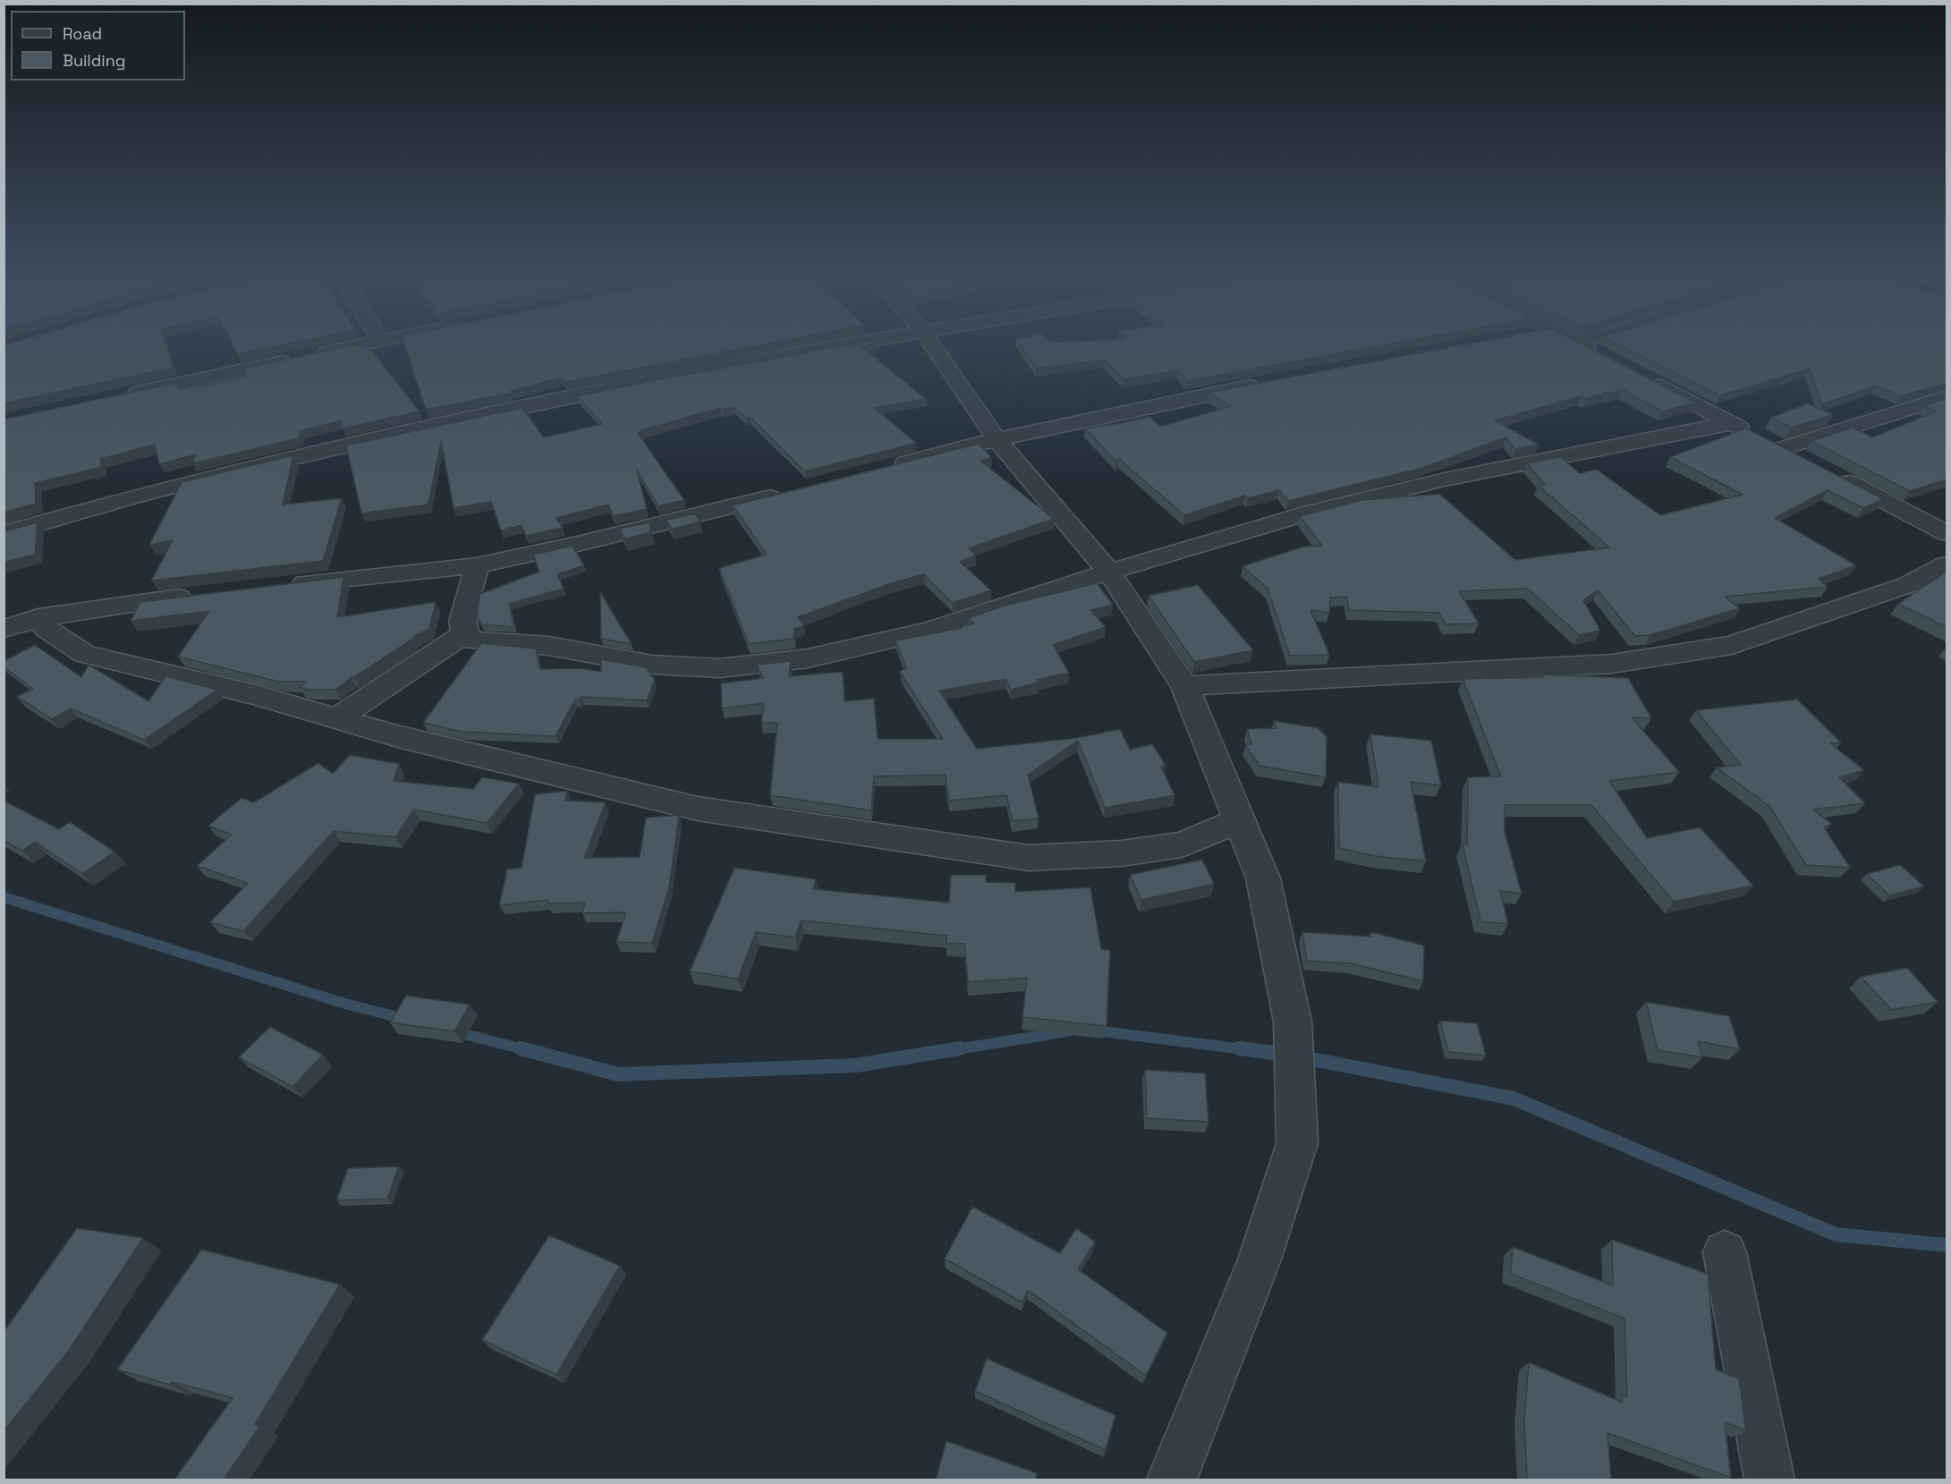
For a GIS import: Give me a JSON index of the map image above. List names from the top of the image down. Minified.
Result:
{"legend":["Road","Building"]}
